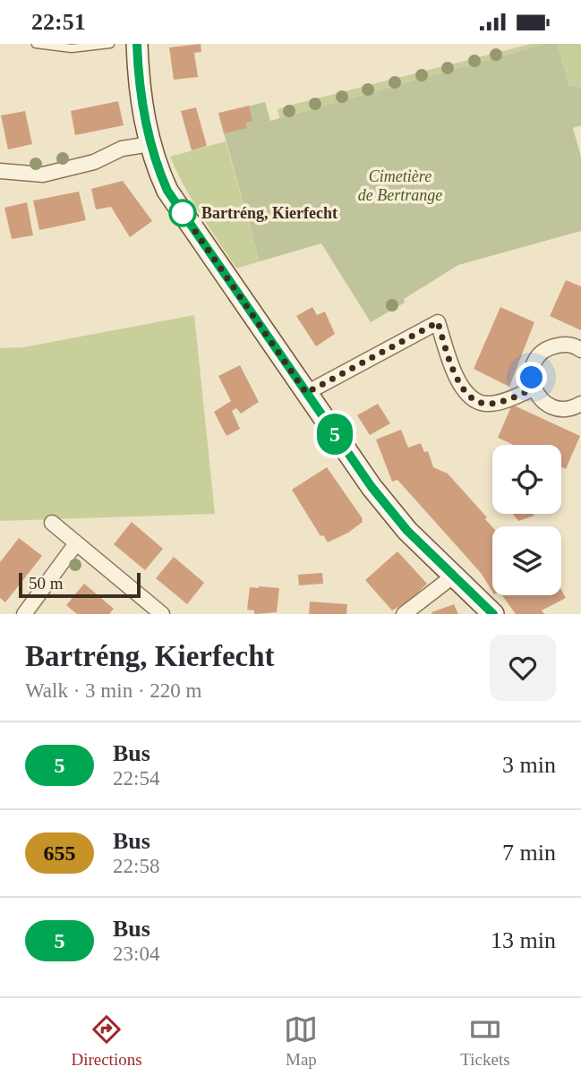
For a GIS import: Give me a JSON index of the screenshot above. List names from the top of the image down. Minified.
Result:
{"parks":["Cimetière de Bertrange"],"places":["Bartréng, Kierfecht"],"lines":["bus line 5"],"scale_bar":"50 m","page":{"status":"22:51","on_map":"5","scale":"50 m","heading":["Bartréng, Kierfecht","Walk · 3 min · 220 m"],"list":[{"mark":"5","name":"Bus","note":"22:54","value":"3 min"},{"mark":"655","name":"Bus","note":"22:58","value":"7 min"},{"mark":"5","name":"Bus","note":"23:04","value":"13 min"}],"tabs":["Directions","Map","Tickets"]}}
